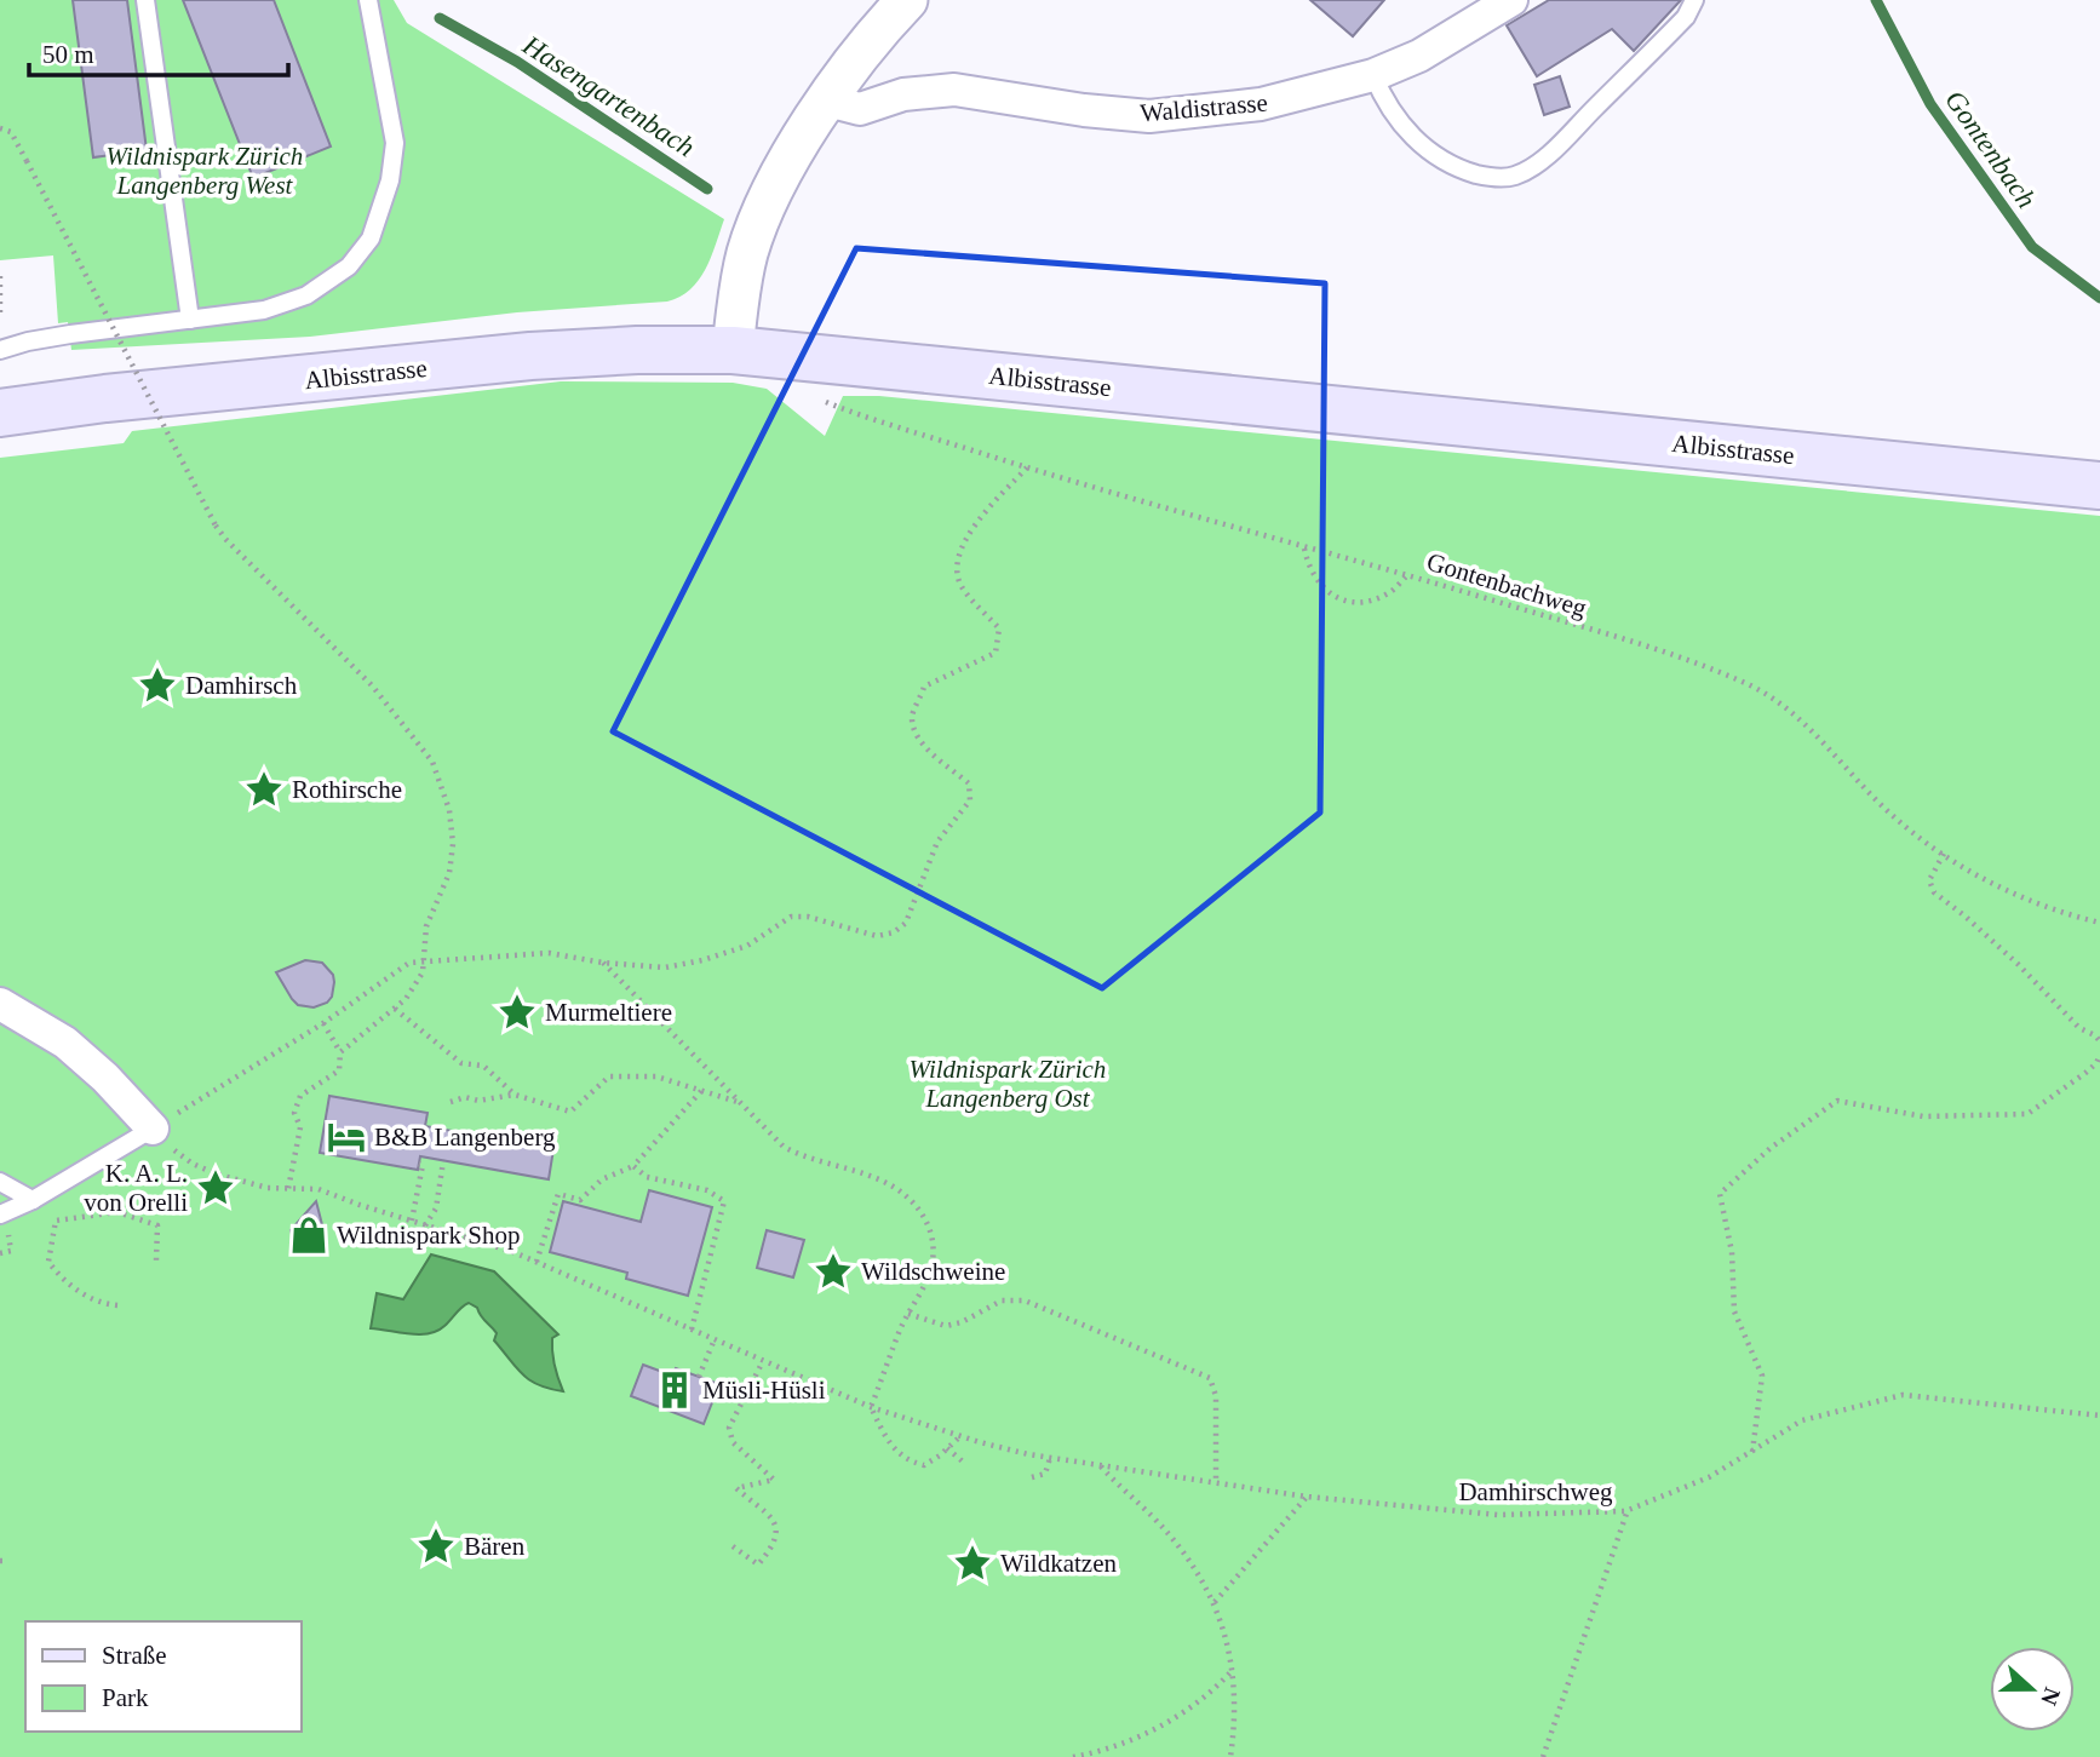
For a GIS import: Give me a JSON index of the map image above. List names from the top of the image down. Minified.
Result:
{"streets":{"main road":["Albisstrasse"],"street":["Waldistrasse"],"path":["Gontenbachweg","Damhirschweg"]},"water":["Hasengartenbach","Gontenbach"],"parks":["Wildnispark Zürich Langenberg West","Wildnispark Zürich Langenberg Ost"],"places":{"place":["Damhirsch","Rothirsche","Murmeltiere","K. A. L. von Orelli","Wildschweine","Bären","Wildkatzen"],"hotel":["B&B Langenberg"],"shop":["Wildnispark Shop"],"building":["Müsli-Hüsli"]},"legend":["Straße","Park"],"scale_bar":"50 m","north":"right"}
